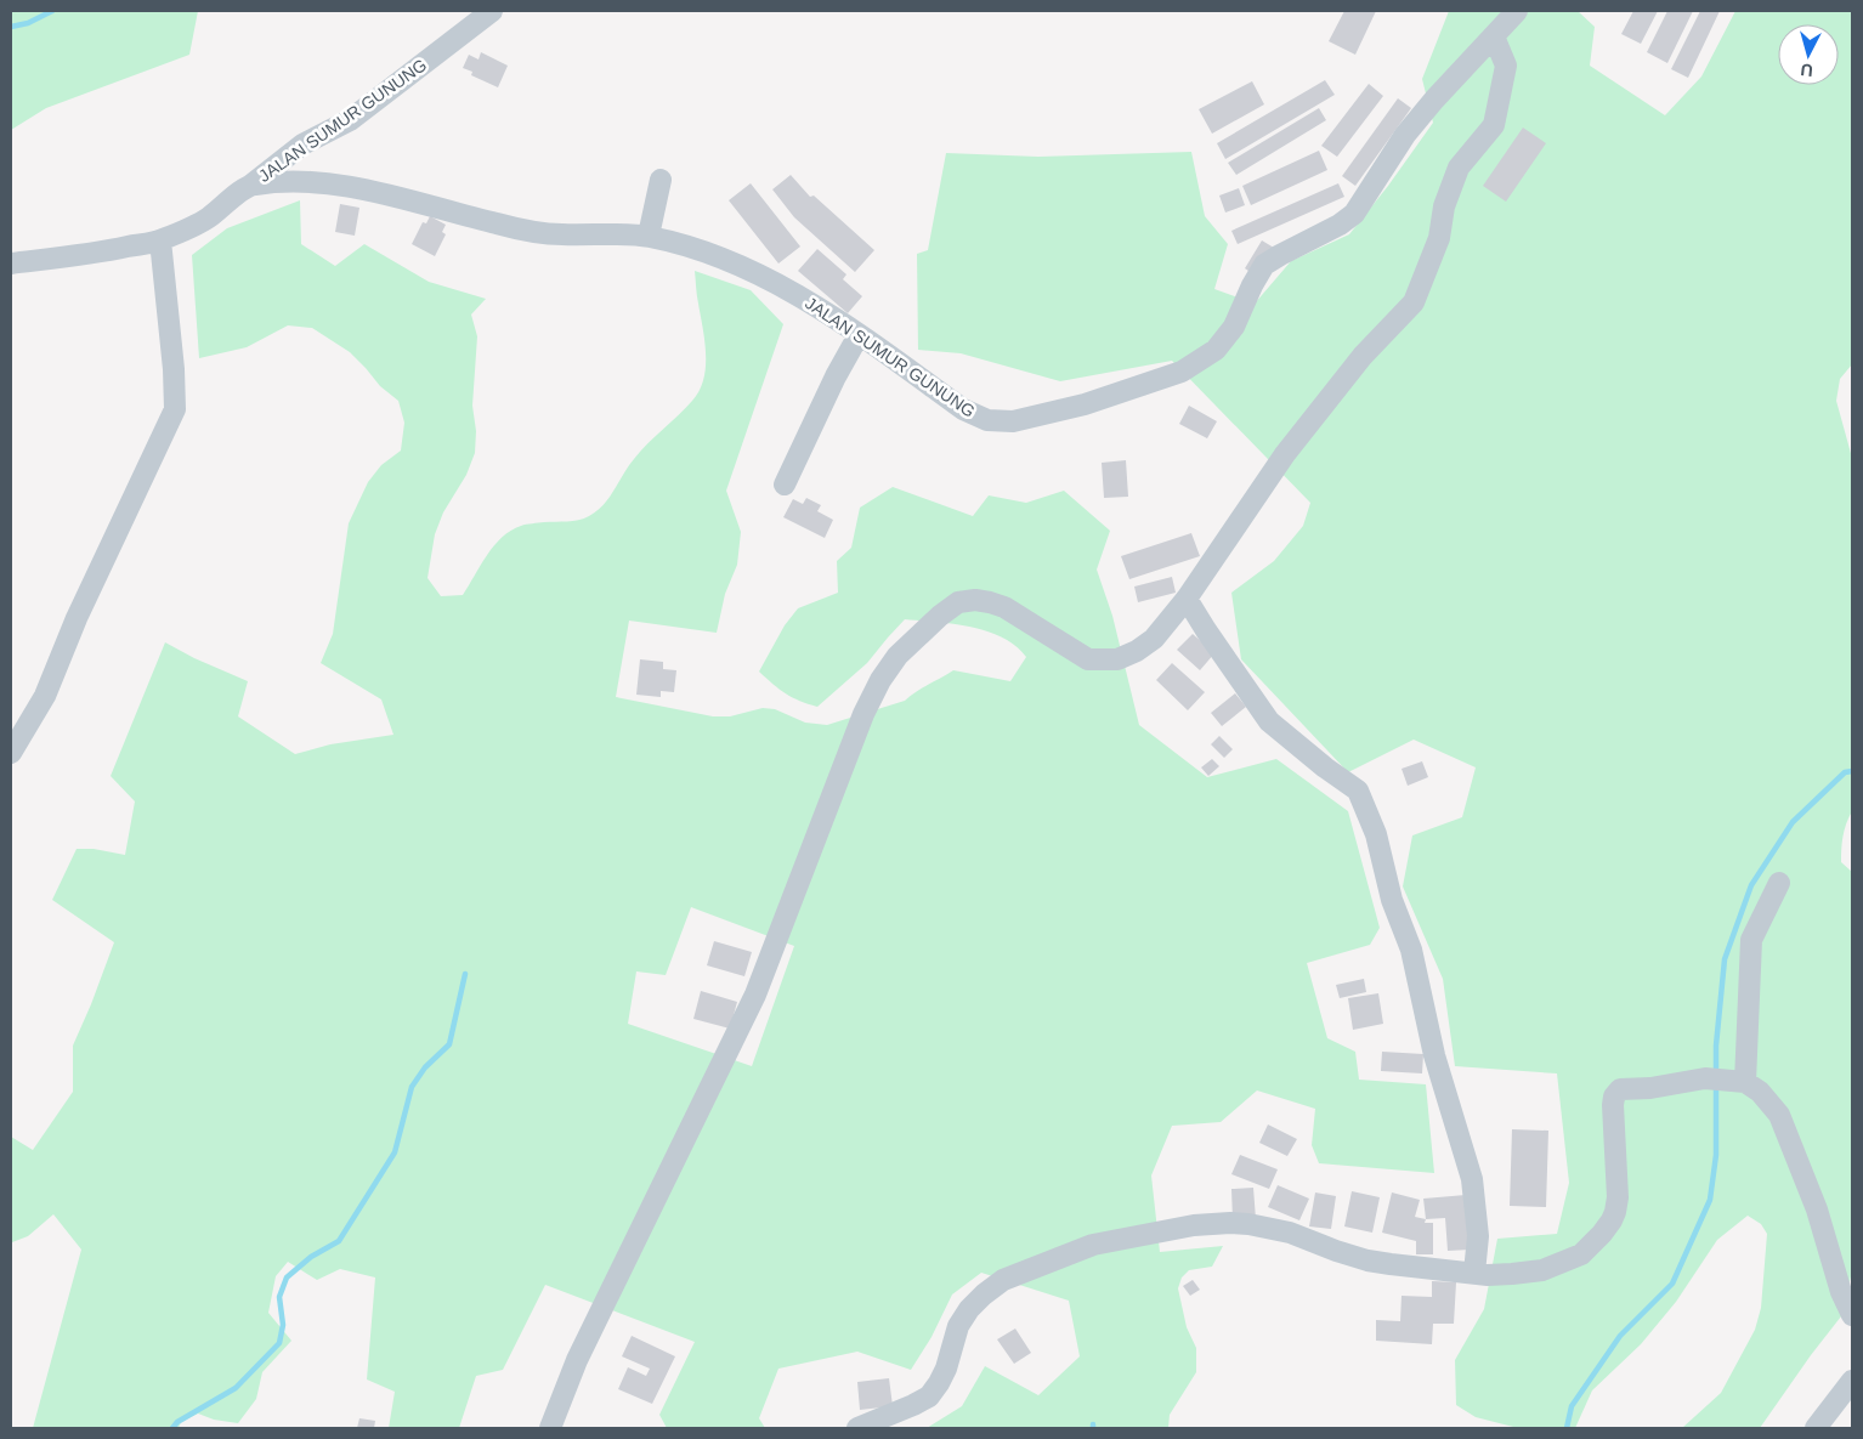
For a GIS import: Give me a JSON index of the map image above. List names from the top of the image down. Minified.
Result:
{"streets":{"street":["JALAN SUMUR GUNUNG"]},"north":"bottom"}
